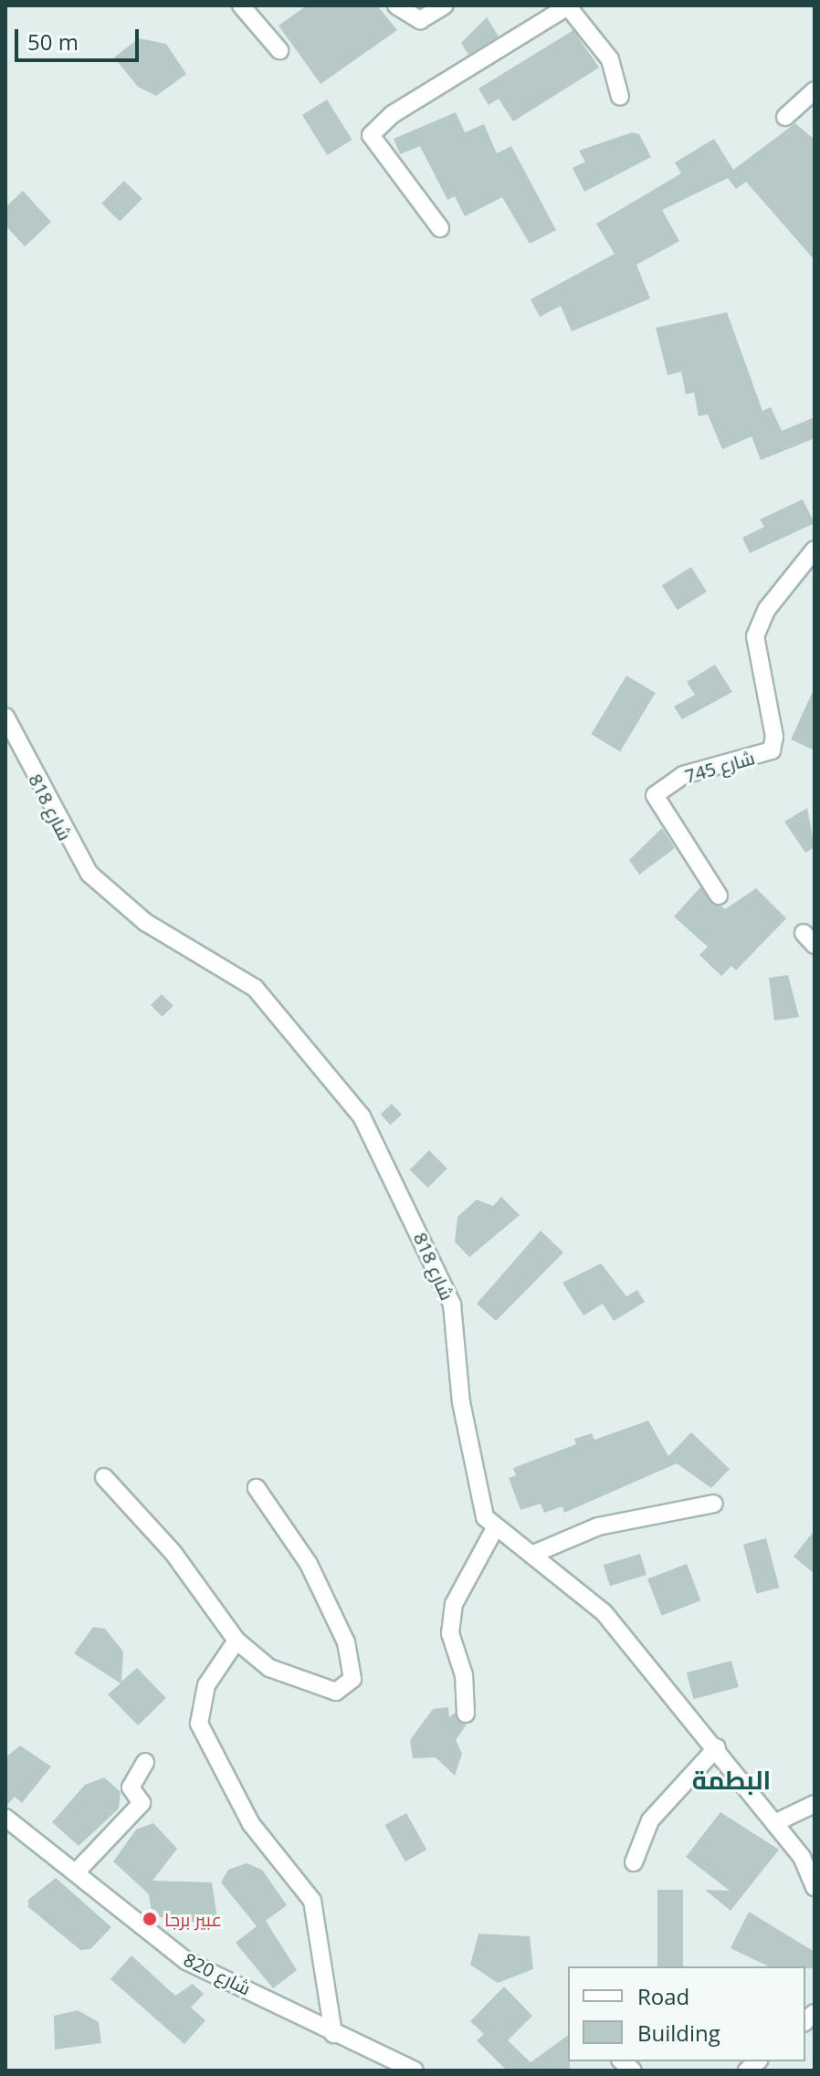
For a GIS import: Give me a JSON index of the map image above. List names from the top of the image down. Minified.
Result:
{"streets":{"street":["شارع 745","شارع 818","شارع 820"]},"districts":["البطمة"],"places":["عبير برجا"],"legend":["Road","Building"],"scale_bar":"50 m"}
